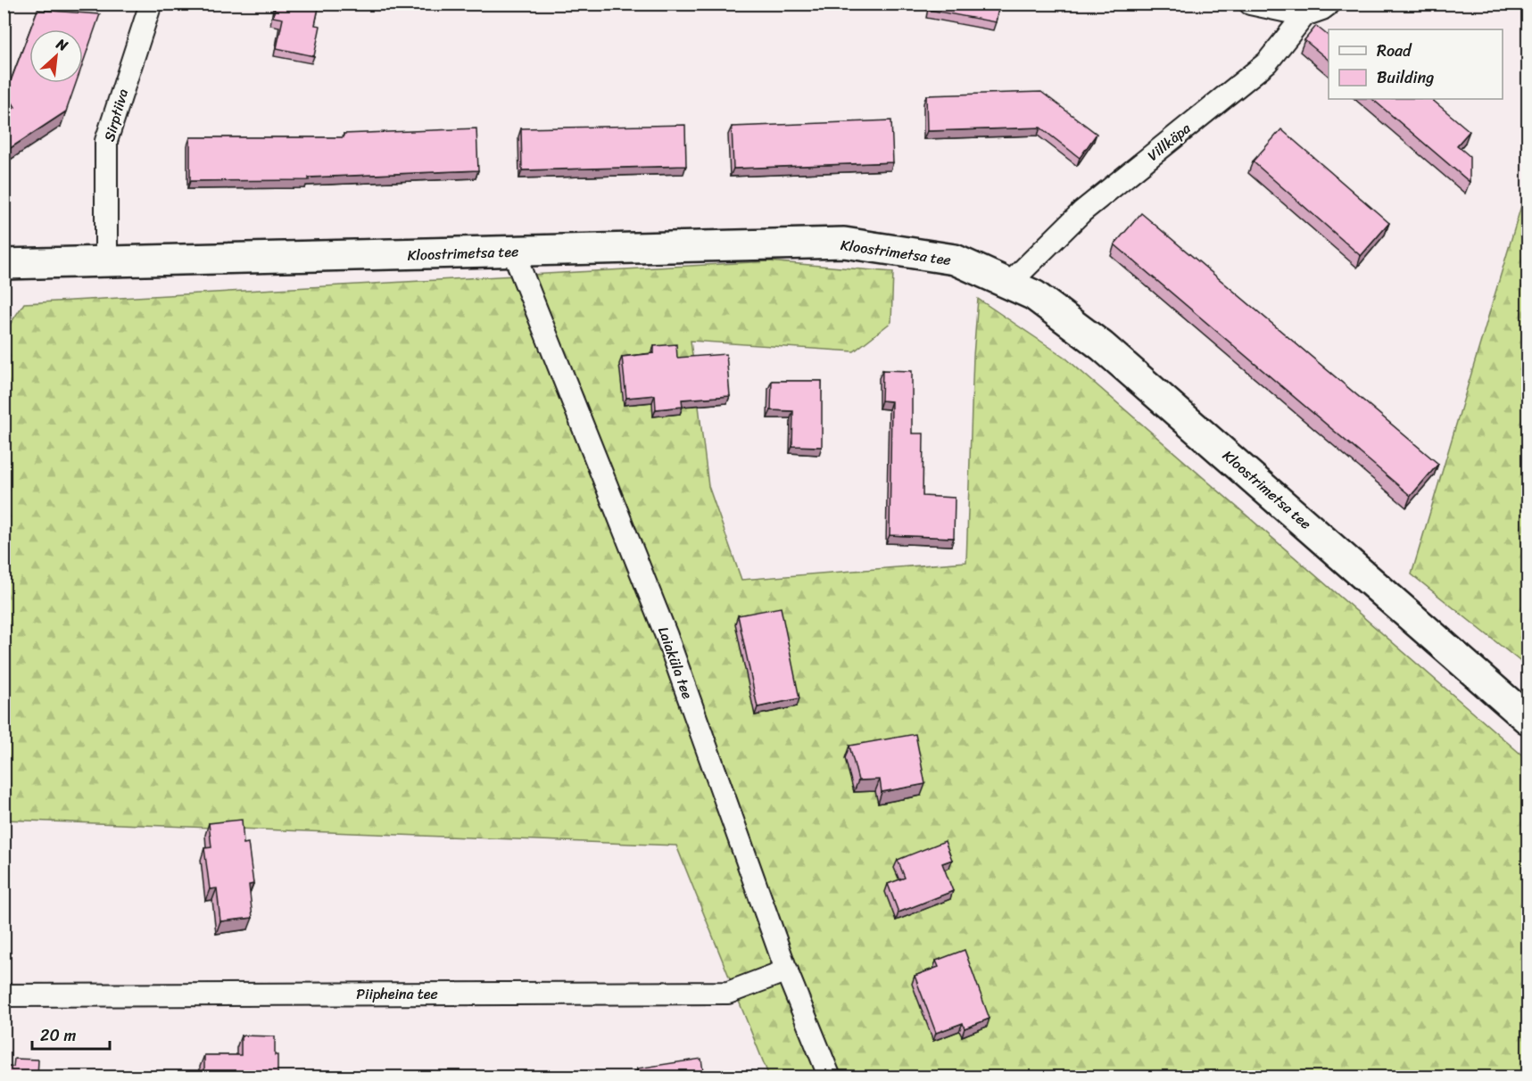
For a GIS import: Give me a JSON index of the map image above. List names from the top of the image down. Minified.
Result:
{"streets":{"main road":["Kloostrimetsa tee"],"street":["Sirptiiva","Villkäpa","Laiaküla tee","Piipheina tee"]},"crossings":[["Sirptiiva","Kloostrimetsa tee"],["Villkäpa","Kloostrimetsa tee"],["Kloostrimetsa tee","Laiaküla tee"],["Laiaküla tee","Piipheina tee"]],"legend":["Road","Building"],"scale_bar":"20 m","north":"top right"}
